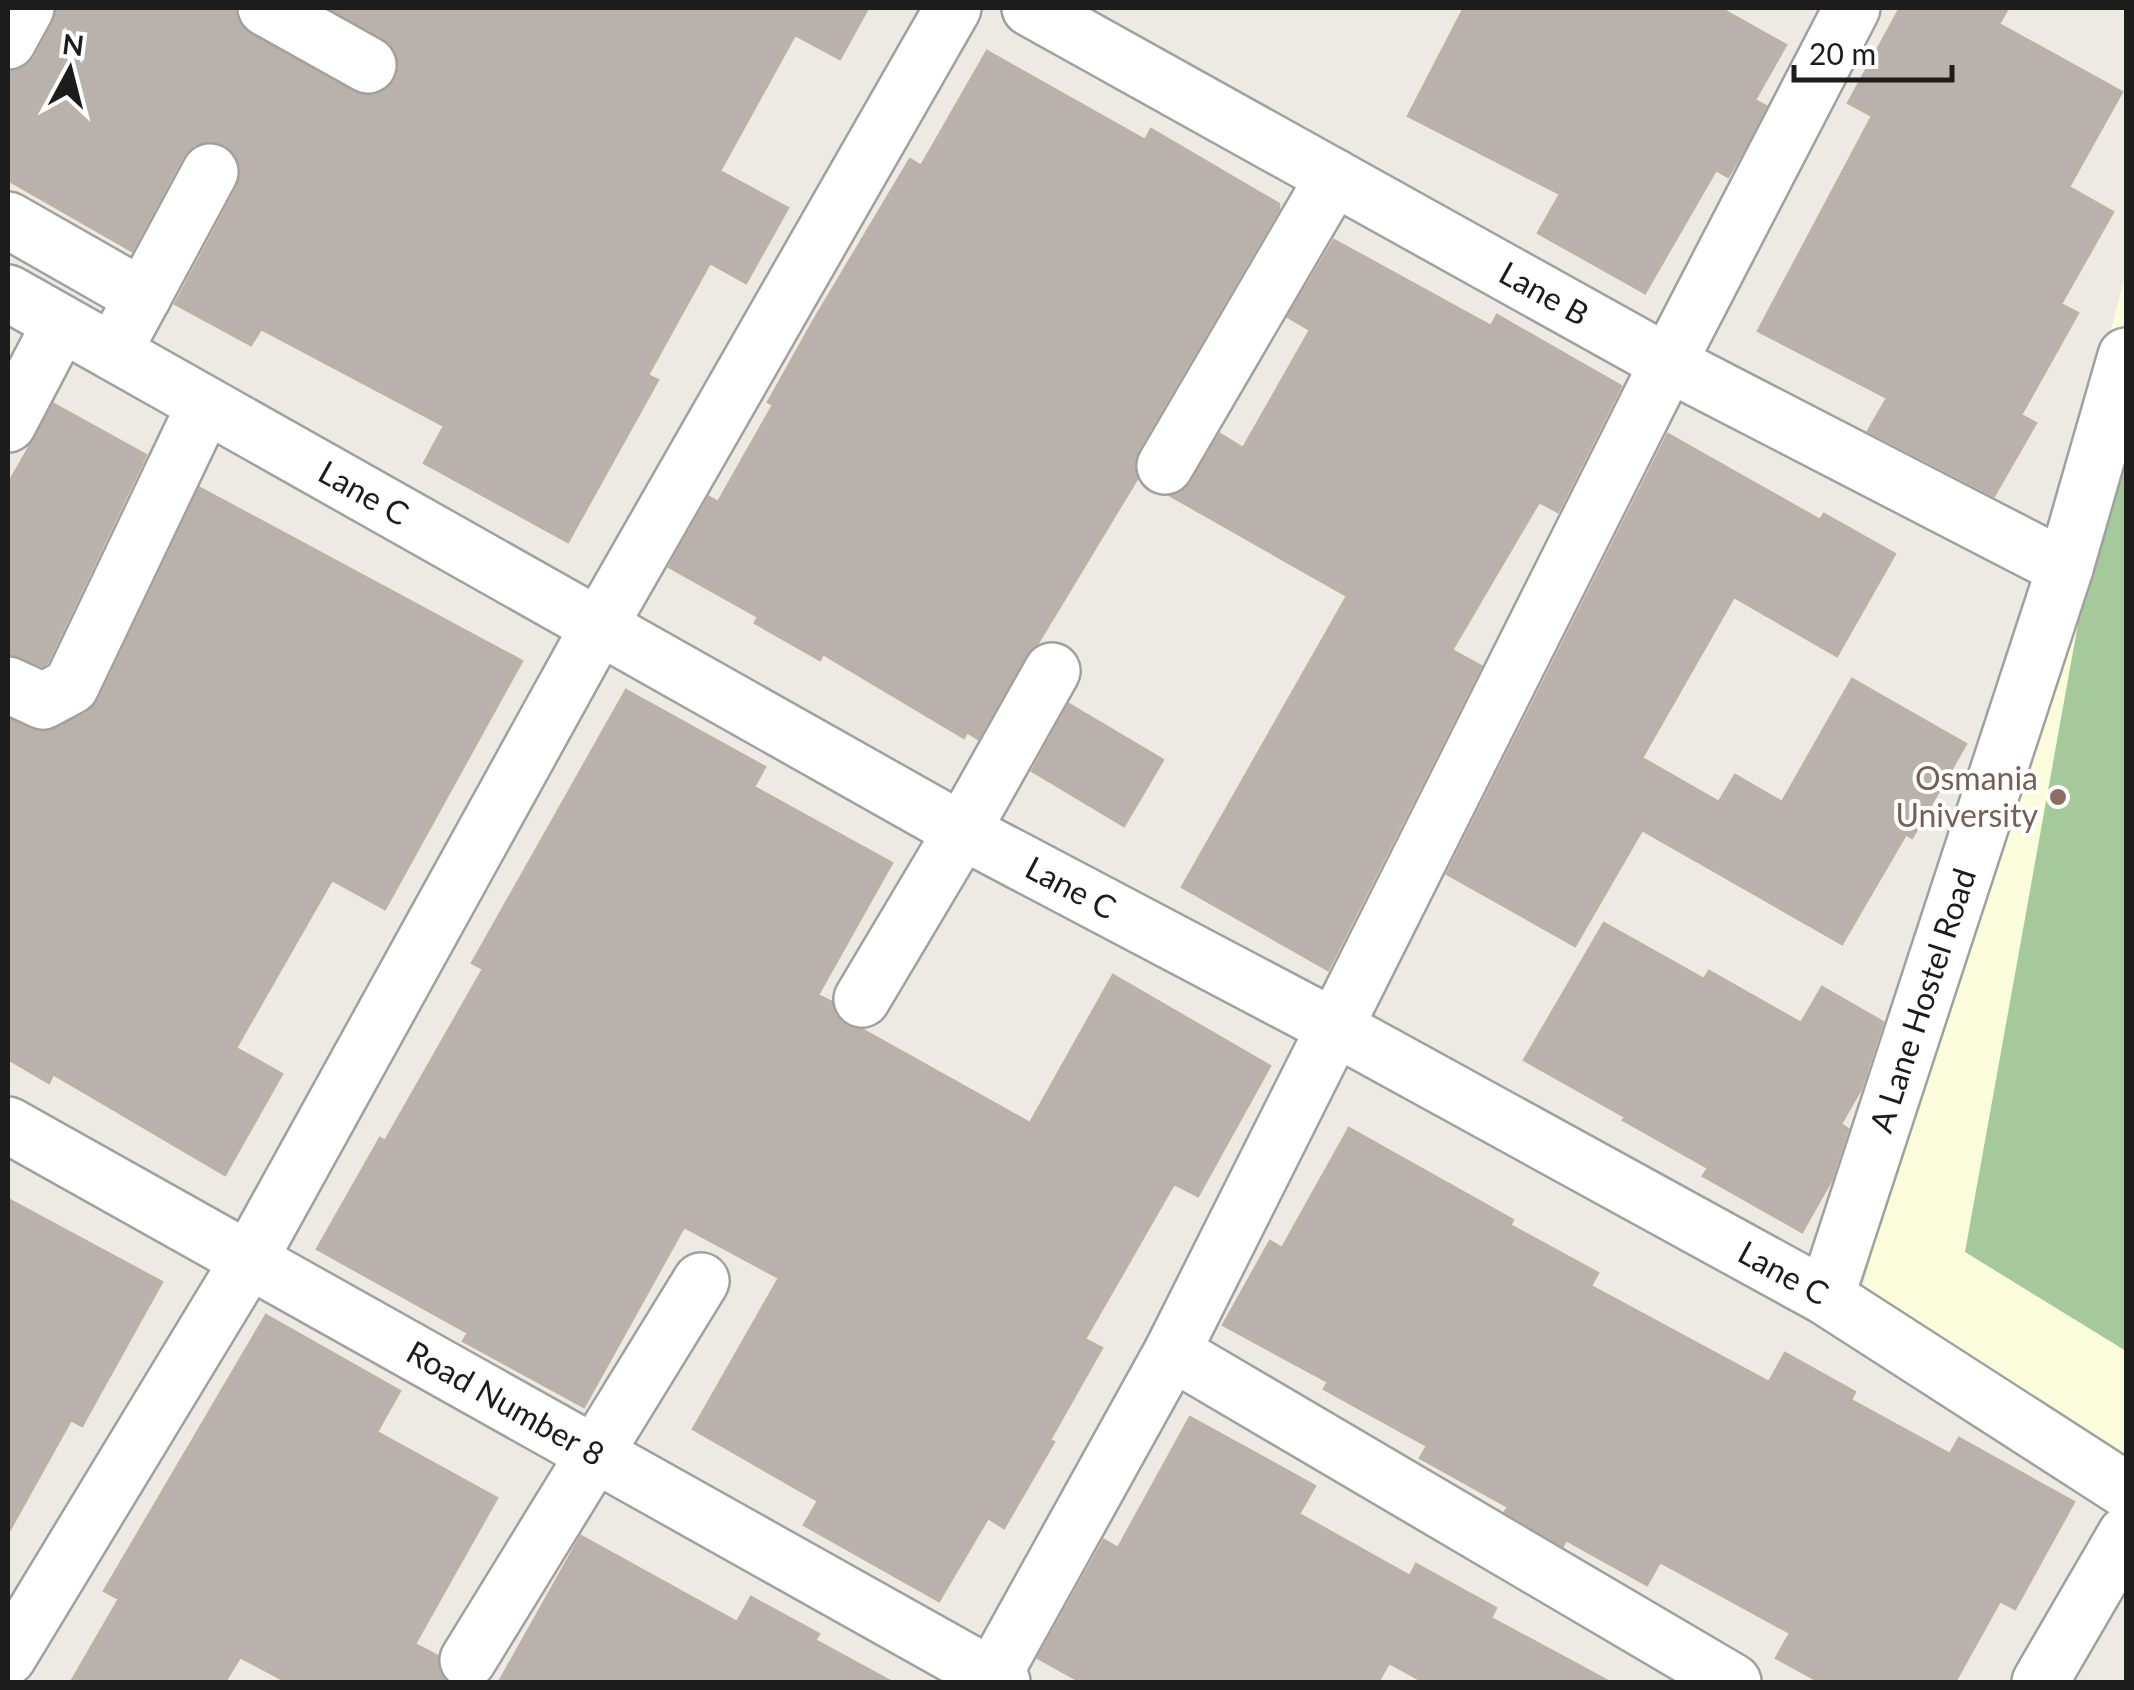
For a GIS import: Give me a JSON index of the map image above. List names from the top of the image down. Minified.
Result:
{"streets":{"street":["Lane B","Lane C","A Lane Hostel Road","Road Number 8"]},"crossings":[["Lane B","A Lane Hostel Road"],["Lane C","A Lane Hostel Road"]],"places":["Osmania University"],"scale_bar":"20 m","north":"top"}
